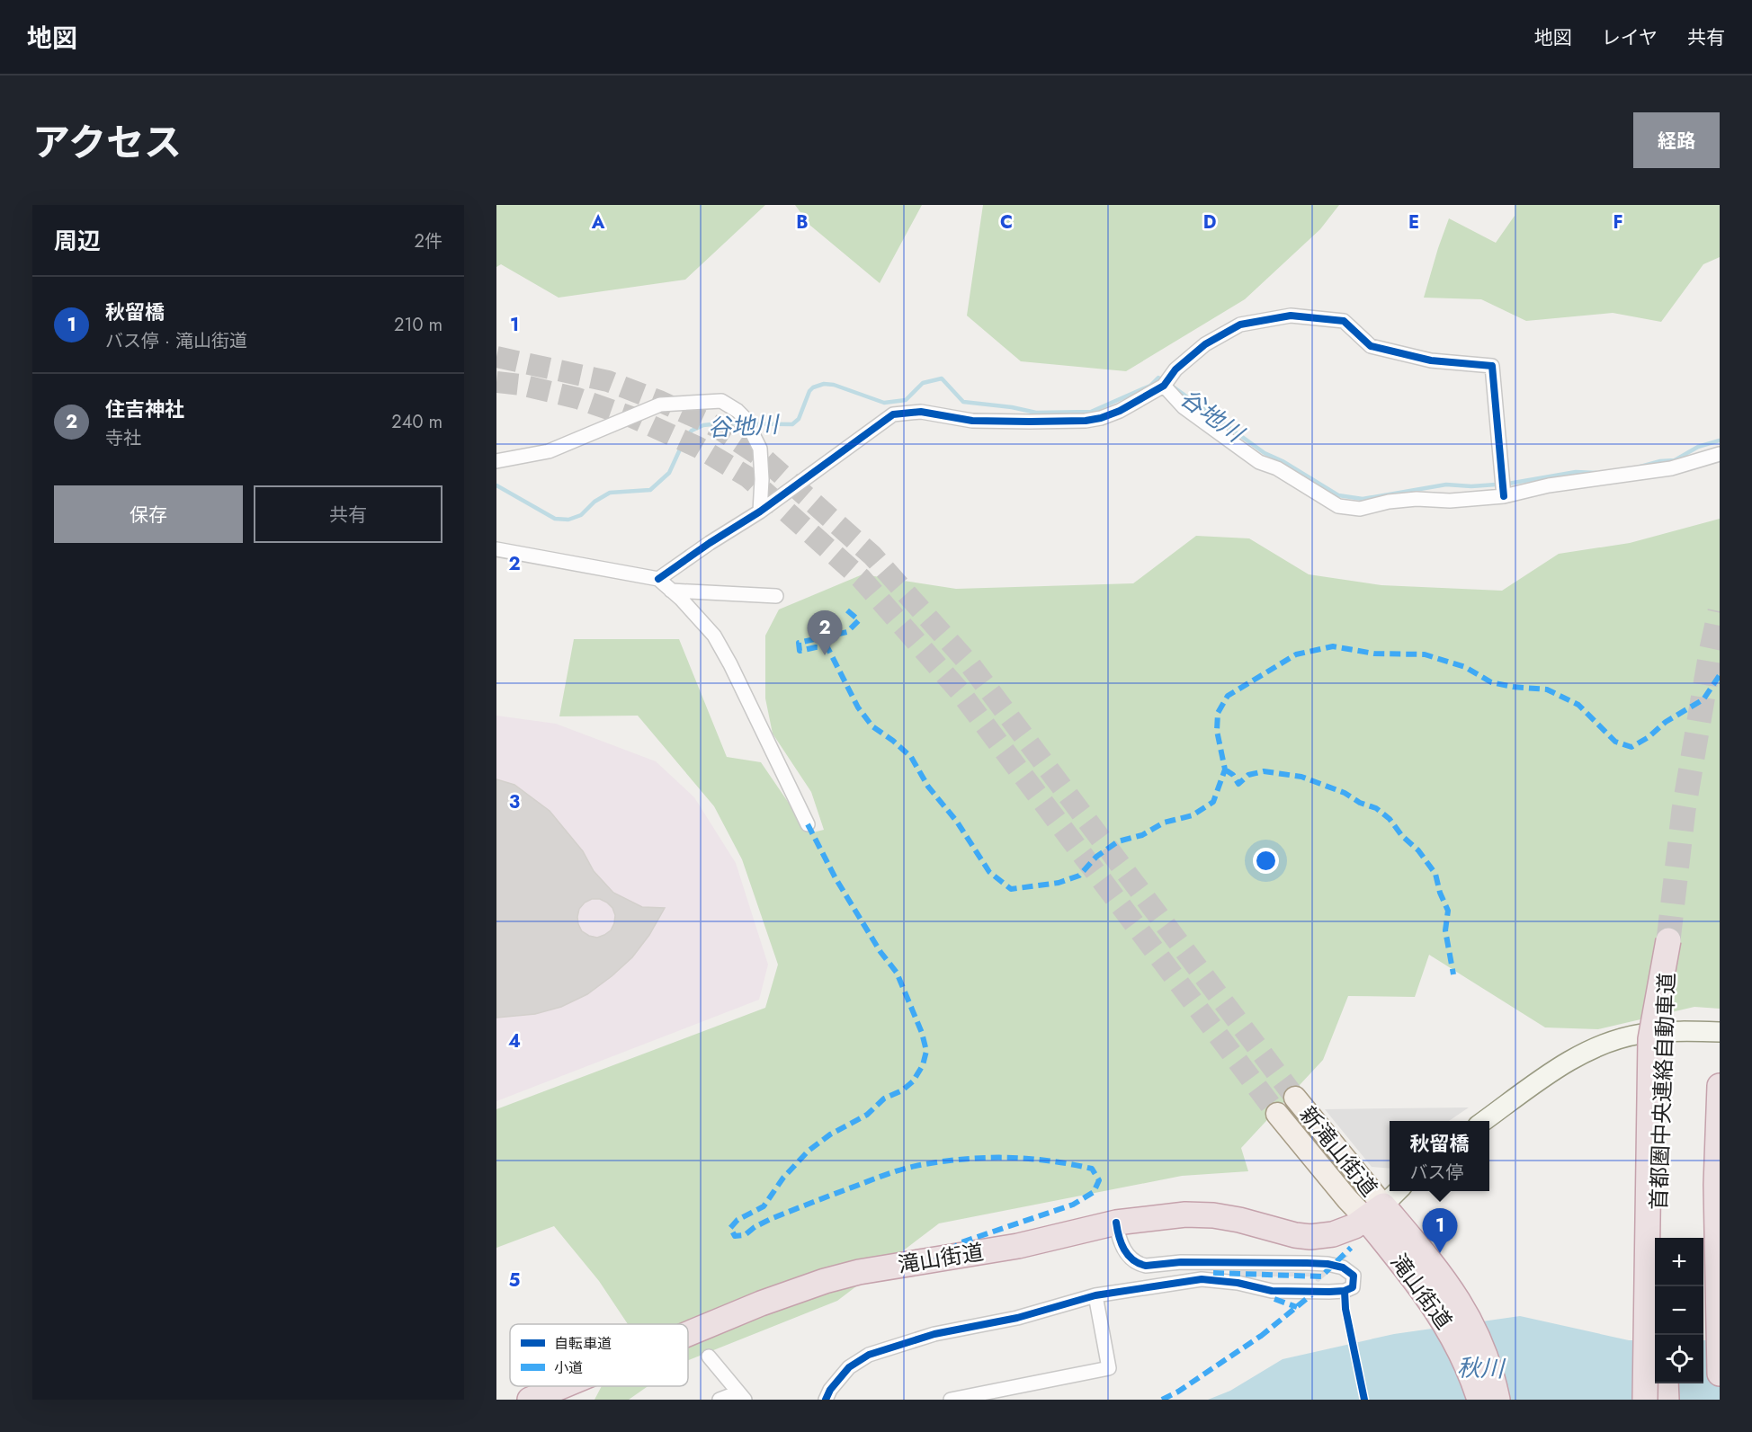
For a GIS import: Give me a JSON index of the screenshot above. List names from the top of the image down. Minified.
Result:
{"streets":{"highway":["首都圏中央連絡自動車道","滝山街道"],"main road":["新滝山街道"]},"crossings":[["新滝山街道","滝山街道"]],"water":["谷地川","秋川"],"legend":["自転車道","小道"],"page":{"header":"地図","nav":["地図","レイヤ","共有"],"title":"アクセス","buttons":["経路",["保存","共有"]],"heading":["周辺","2件"],"list":[{"mark":"1","name":"秋留橋","note":"バス停 · 滝山街道","value":"210 m"},{"mark":"2","name":"住吉神社","note":"寺社","value":"240 m"}],"pins":["2","1"],"popup":["秋留橋","バス停"],"map_buttons":["+","−"]},"grid":{"columns":["A","B","C","D","E","F"],"rows":["1","2","3","4","5"]}}
